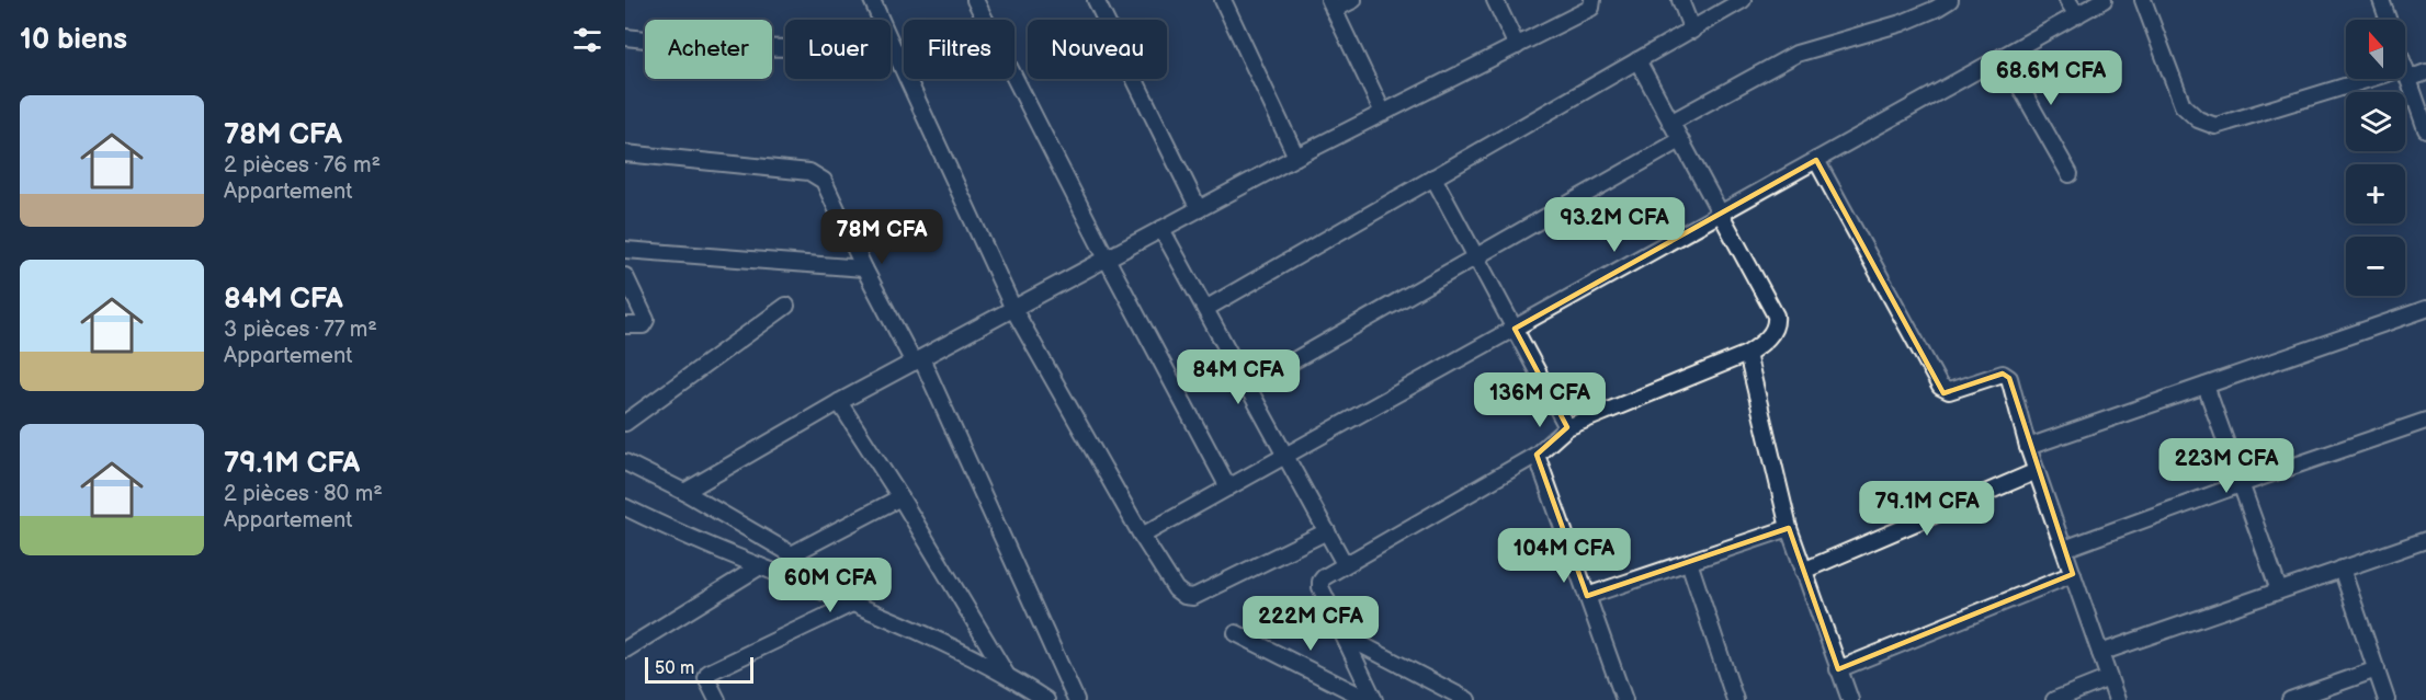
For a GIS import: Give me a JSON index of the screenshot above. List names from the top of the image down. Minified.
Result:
{"scale_bar":"50 m","north":"top","page":{"heading":"10 biens","map_buttons":["+","−"],"chip":["Acheter","Louer","Filtres","Nouveau"],"price":["68.6M CFA","93.2M CFA","78M CFA","84M CFA","136M CFA","223M CFA","79.1M CFA","104M CFA","60M CFA","222M CFA"],"list":[{"name":"78M CFA","note":"2 pièces · 76 m² · Appartement"},{"name":"84M CFA","note":"3 pièces · 77 m² · Appartement"},{"name":"79.1M CFA","note":"2 pièces · 80 m² · Appartement"}],"scale":"50 m"}}
